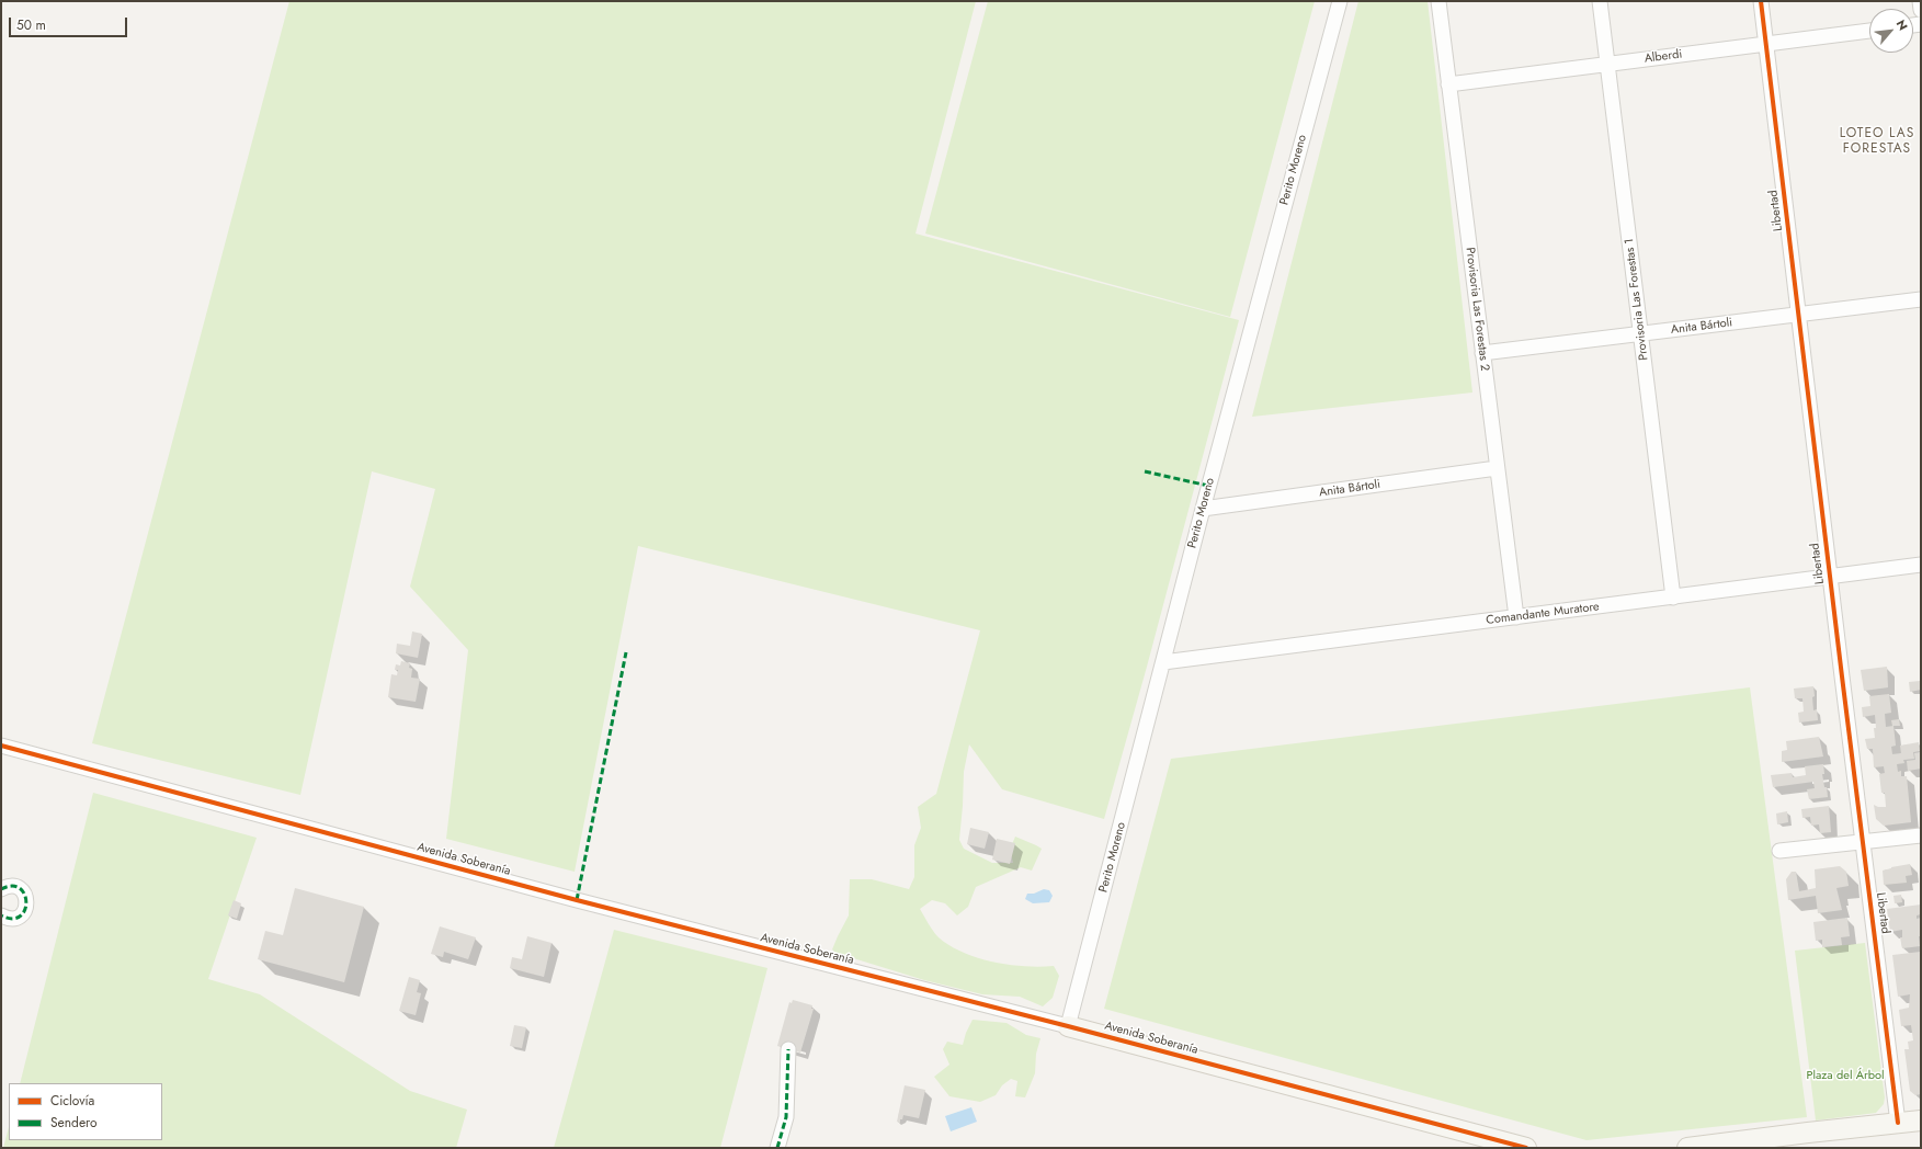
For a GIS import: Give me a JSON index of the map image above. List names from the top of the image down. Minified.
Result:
{"streets":{"street":["Alberdi","Perito Moreno","Libertad","Provisoria Las Forestas 1","Provisoria Las Forestas 2","Anita Bártoli","Comandante Muratore","Avenida Soberanía"]},"crossings":[["Alberdi","Libertad"],["Alberdi","Provisoria Las Forestas 1"],["Alberdi","Provisoria Las Forestas 2"],["Perito Moreno","Anita Bártoli"],["Perito Moreno","Comandante Muratore"],["Perito Moreno","Avenida Soberanía"],["Libertad","Anita Bártoli"],["Libertad","Comandante Muratore"],["Provisoria Las Forestas 1","Anita Bártoli"],["Provisoria Las Forestas 1","Comandante Muratore"],["Provisoria Las Forestas 2","Anita Bártoli"],["Provisoria Las Forestas 2","Comandante Muratore"]],"districts":["LOTEO LAS FORESTAS"],"parks":["Plaza del Árbol"],"legend":["Ciclovía","Sendero"],"scale_bar":"50 m","north":"top right"}
